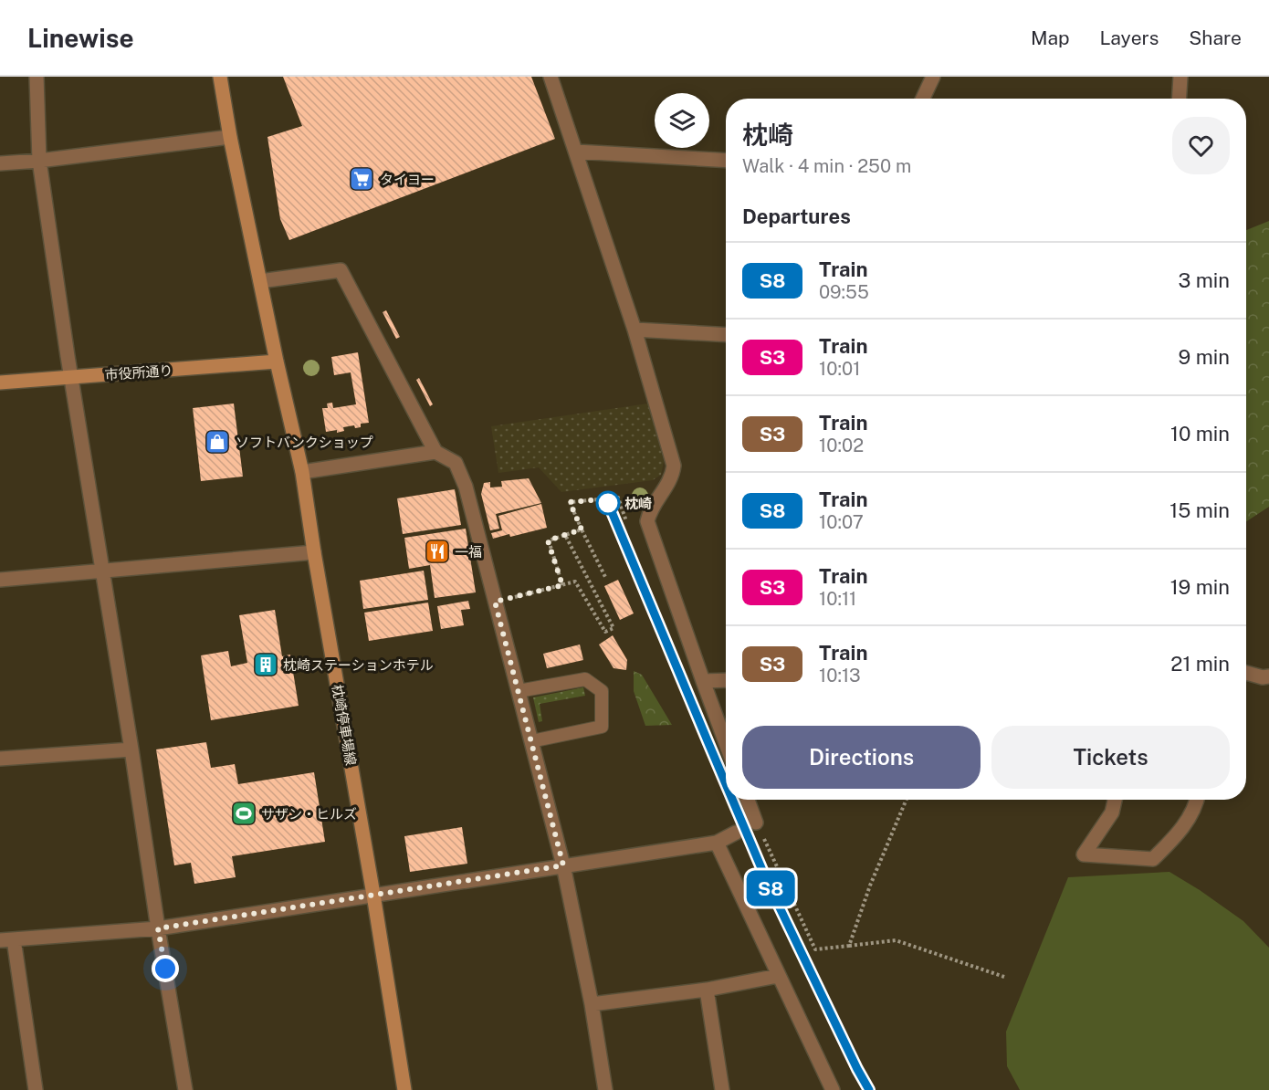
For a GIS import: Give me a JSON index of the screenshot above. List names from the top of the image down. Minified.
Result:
{"streets":{"main road":["市役所通り","枕崎停車場線"]},"crossings":[["市役所通り","枕崎停車場線"]],"places":{"supermarket":["タイヨー"],"shop":["ソフトバンクショップ"],"other":["枕崎"],"restaurant":["一福"],"building":["枕崎ステーションホテル"],"sports":["サザン・ヒルズ"]},"page":{"header":"Linewise","nav":["Map","Layers","Share"],"on_map":"S8","heading":[["枕崎","Walk · 4 min · 250 m"],"Departures"],"list":[{"mark":"S8","name":"Train","note":"09:55","value":"3 min"},{"mark":"S3","name":"Train","note":"10:01","value":"9 min"},{"mark":"S3","name":"Train","note":"10:02","value":"10 min"},{"mark":"S8","name":"Train","note":"10:07","value":"15 min"},{"mark":"S3","name":"Train","note":"10:11","value":"19 min"},{"mark":"S3","name":"Train","note":"10:13","value":"21 min"}],"buttons":["Directions","Tickets"]}}
